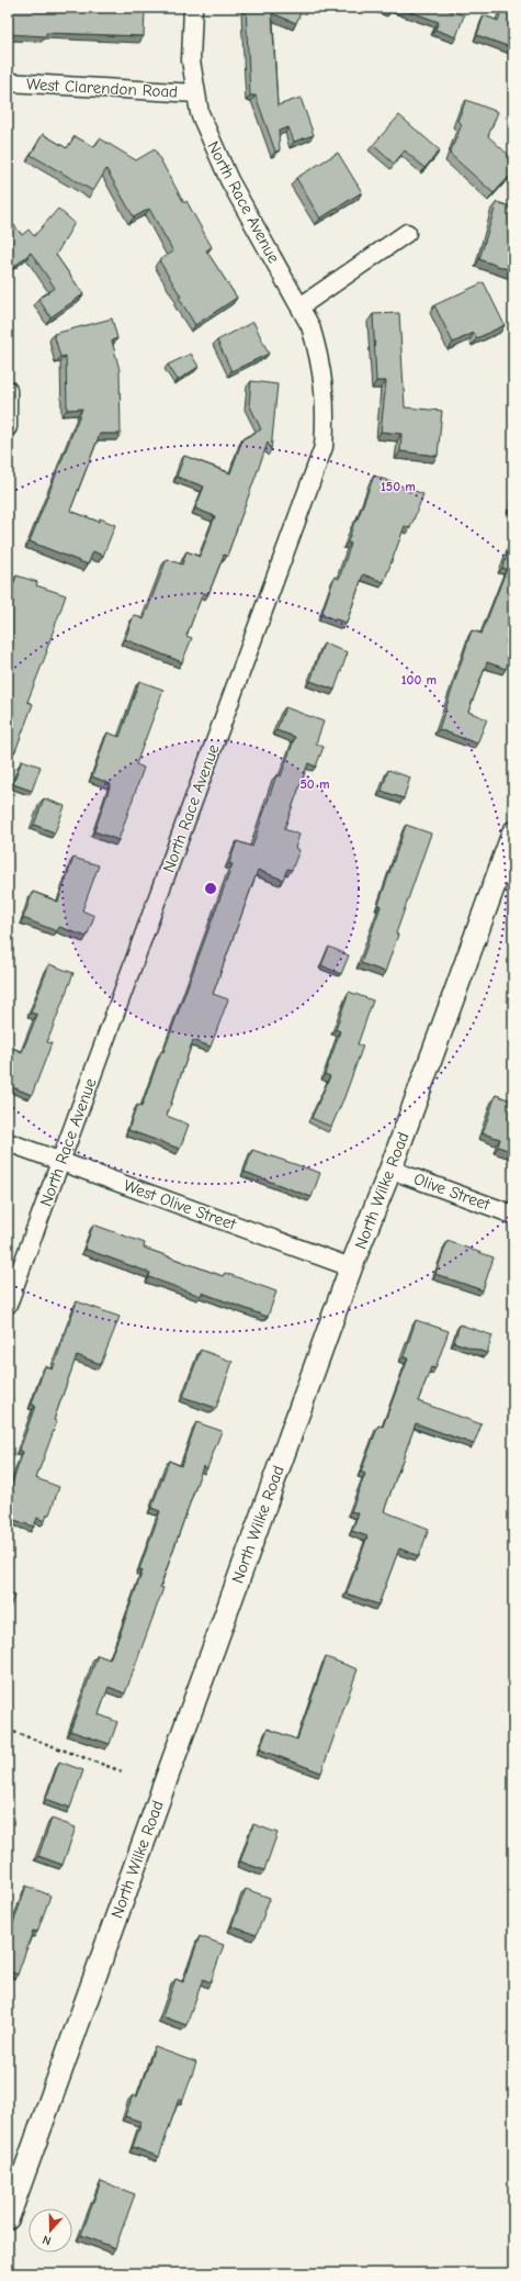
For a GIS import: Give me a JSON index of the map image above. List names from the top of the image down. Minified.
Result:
{"streets":{"street":["West Clarendon Road","North Race Avenue","North Wilke Road","Olive Street","West Olive Street"]},"crossings":[["West Clarendon Road","North Race Avenue"],["North Race Avenue","West Olive Street"],["North Wilke Road","Olive Street"],["North Wilke Road","West Olive Street"]],"north":"bottom","rings":["150 m","100 m","50 m"]}
